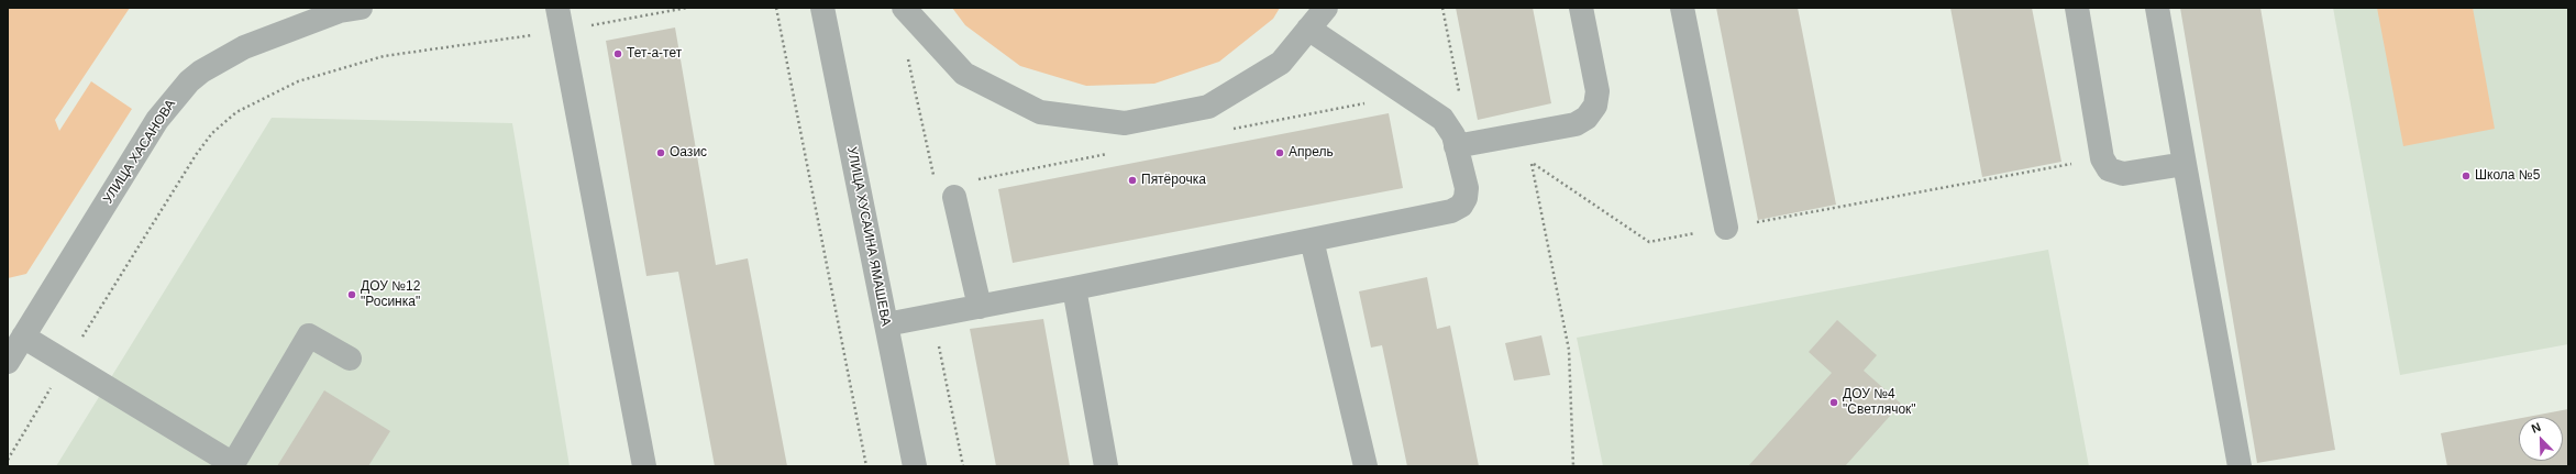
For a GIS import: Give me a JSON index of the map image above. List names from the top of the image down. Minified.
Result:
{"streets":{"street":["УЛИЦА ХАСАНОВА","УЛИЦА ХУСАИНА ЯМАШЕВА"]},"places":["Тет-а-тет","Оазис","Апрель","Школа №5","Пятёрочка","ДОУ №12 \"Росинка\"","ДОУ №4 \"Светлячок\""],"north":"top left"}
